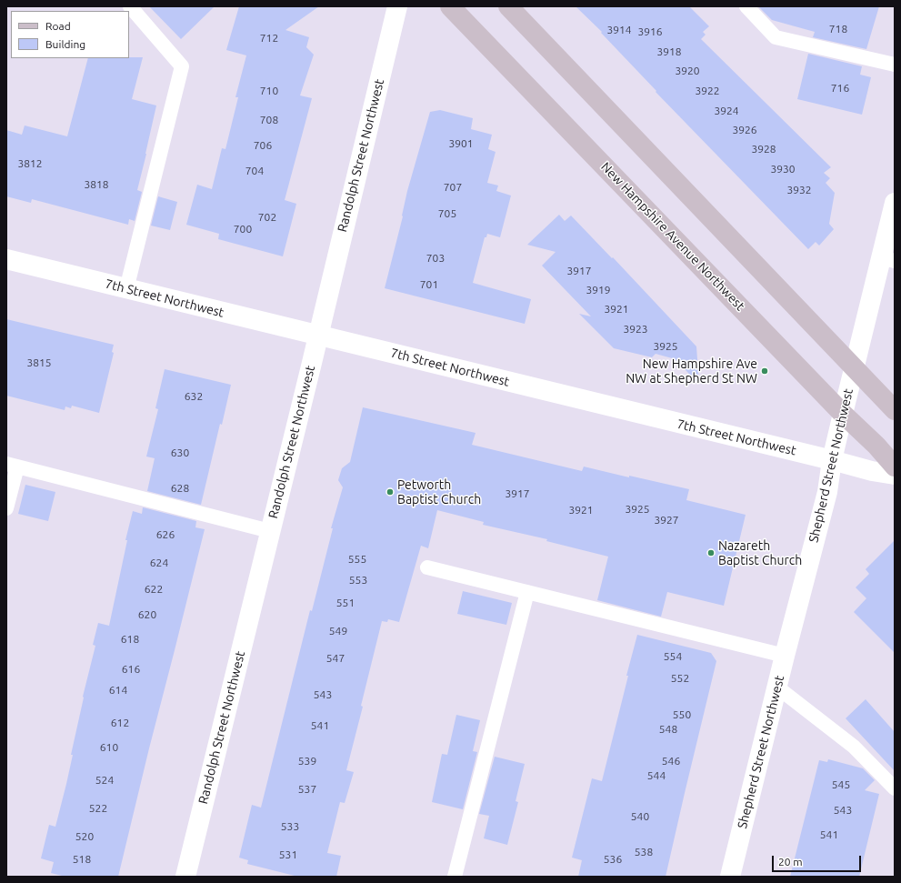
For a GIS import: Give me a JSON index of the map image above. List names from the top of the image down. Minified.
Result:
{"streets":{"main road":["New Hampshire Avenue Northwest"],"street":["Randolph Street Northwest","7th Street Northwest","Shepherd Street Northwest"]},"crossings":[["Randolph Street Northwest","7th Street Northwest"],["New Hampshire Avenue Northwest","Shepherd Street Northwest"],["7th Street Northwest","Shepherd Street Northwest"]],"places":["New Hampshire Ave NW at Shepherd St NW","Petworth Baptist Church","Nazareth Baptist Church"],"house_numbers":["718","3914","3916","712","3918","3920","716","710","3922","3924","708","3926","3901","706","3928","3812","3930","704","3818","707","3932","705","702","700","703","3917","701","3919","3921","3923","3925","3815","632","630","628","3917","3925","3921","3927","626","555","624","553","622","551","620","549","618","554","547","616","552","614","543","550","612","541","548","610","539","546","544","524","545","537","522","543","540","533","541","520","538","531","518","536"],"legend":["Road","Building"],"scale_bar":"20 m"}
